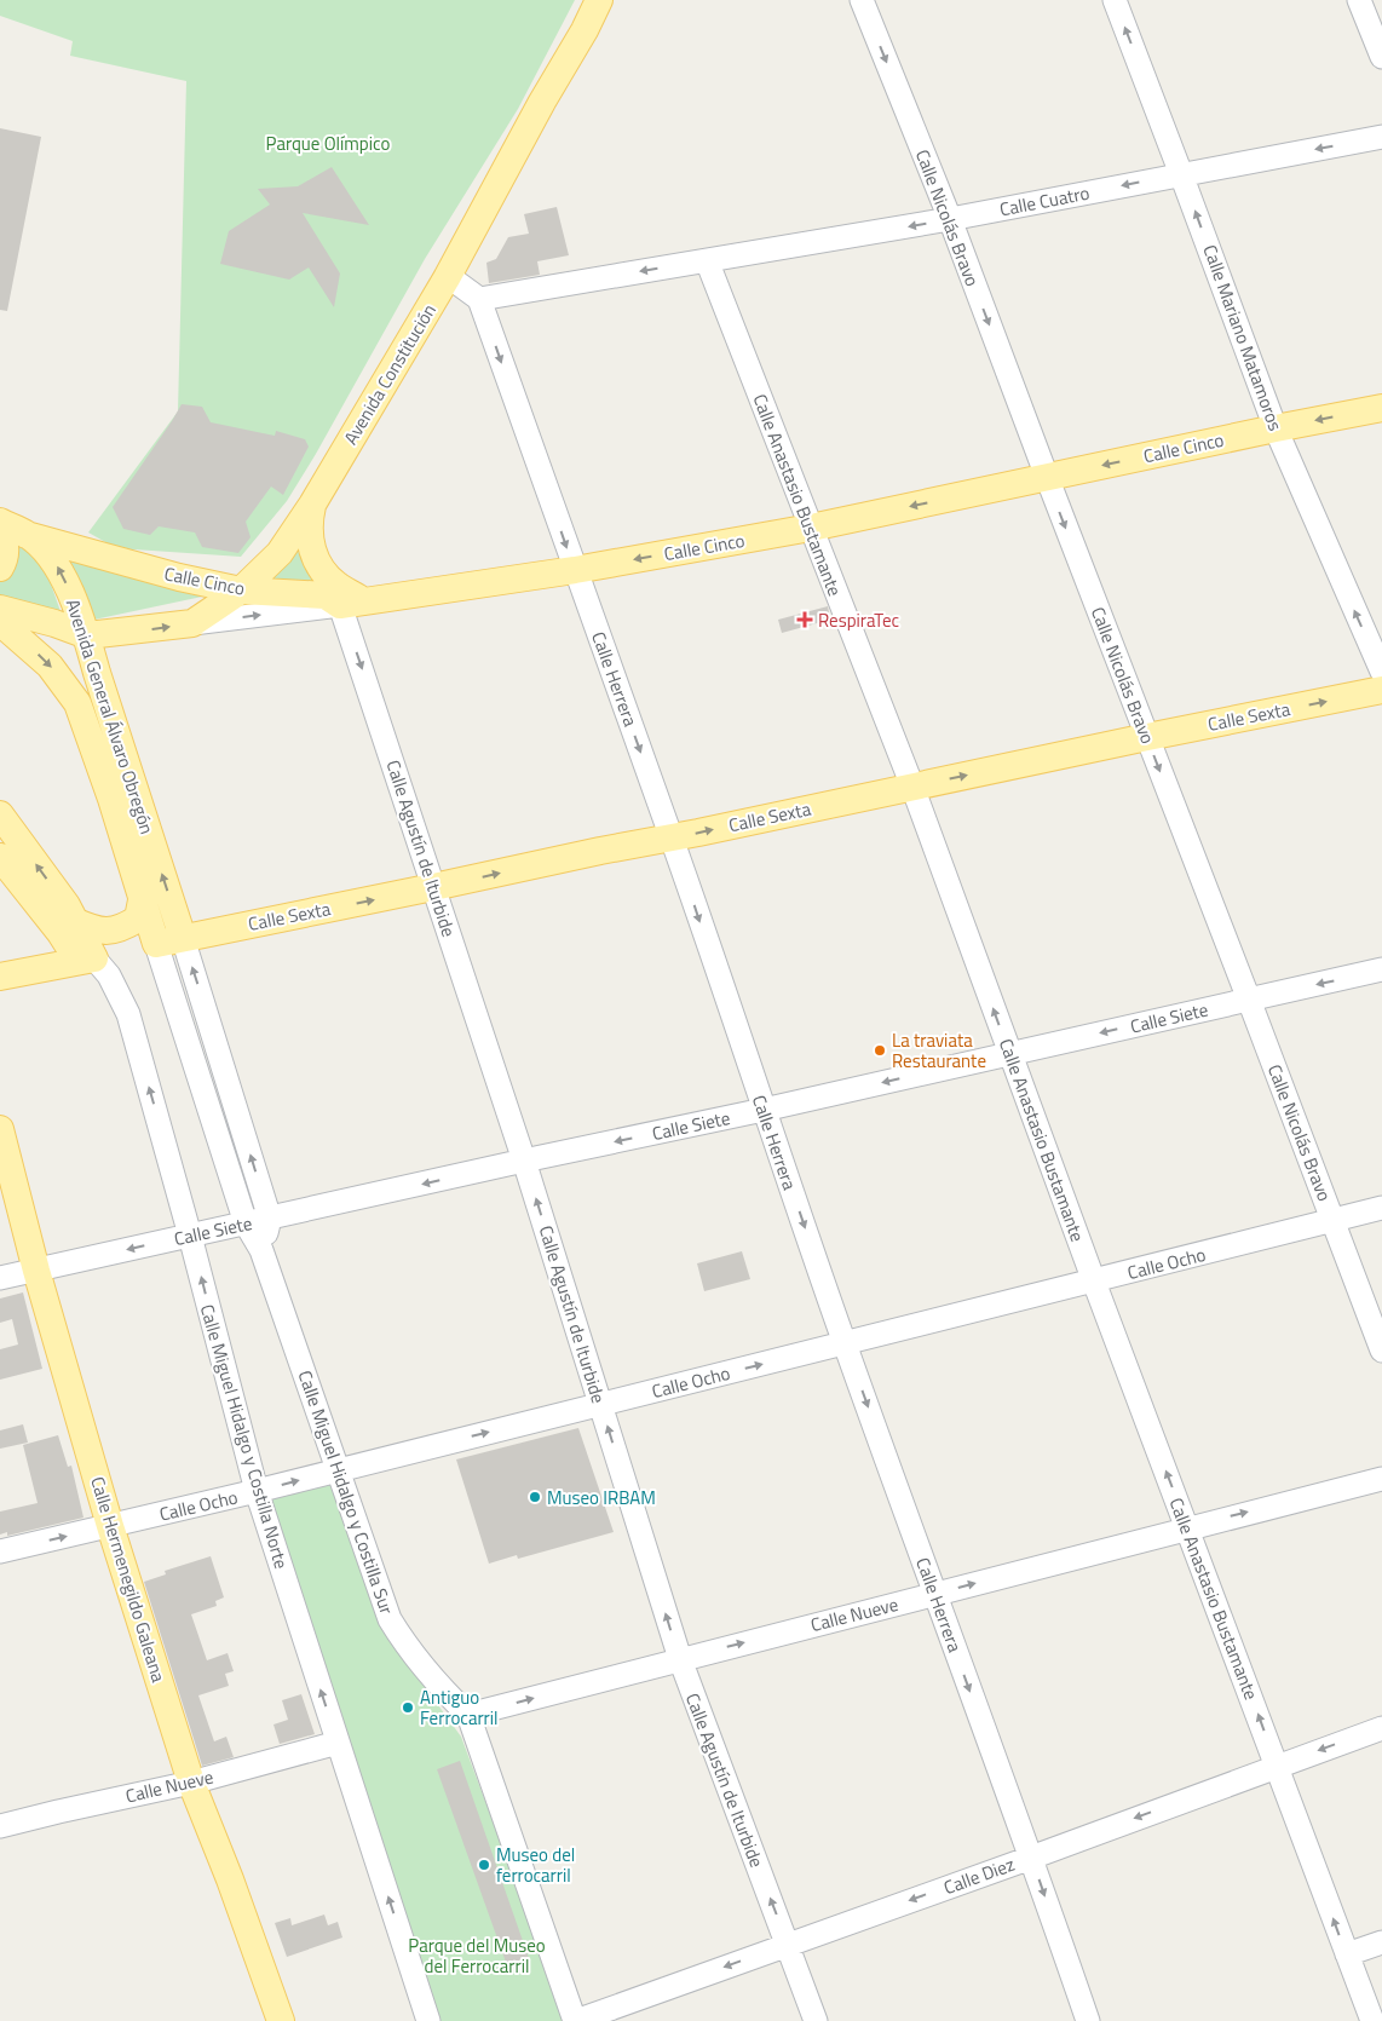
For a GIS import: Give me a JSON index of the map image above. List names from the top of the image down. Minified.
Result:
{"streets":{"main road":["Avenida Constitución","Calle Cinco","Avenida General Álvaro Obregón","Calle Sexta","Calle Hermenegildo Galeana"],"street":["Calle Cuatro","Calle Nicolás Bravo","Calle Mariano Matamoros","Calle Anastasio Bustamante","Calle Herrera","Calle Agustín de Iturbide","Calle Siete","Calle Ocho","Calle Miguel Hidalgo y Costilla Norte","Calle Miguel Hidalgo y Costilla Sur","Calle Nueve","Calle Diez"]},"crossings":[["Calle Cuatro","Calle Nicolás Bravo"],["Calle Cuatro","Calle Mariano Matamoros"],["Calle Cuatro","Calle Anastasio Bustamante"],["Calle Cuatro","Calle Herrera"],["Calle Nicolás Bravo","Calle Cinco"],["Calle Nicolás Bravo","Calle Sexta"],["Calle Nicolás Bravo","Calle Siete"],["Calle Nicolás Bravo","Calle Ocho"],["Calle Mariano Matamoros","Calle Cinco"],["Avenida Constitución","Calle Cinco"],["Avenida Constitución","Avenida General Álvaro Obregón"],["Calle Cinco","Calle Anastasio Bustamante"],["Calle Cinco","Calle Herrera"],["Calle Cinco","Avenida General Álvaro Obregón"],["Calle Cinco","Calle Agustín de Iturbide"],["Calle Anastasio Bustamante","Calle Sexta"],["Calle Anastasio Bustamante","Calle Siete"],["Calle Anastasio Bustamante","Calle Ocho"],["Calle Anastasio Bustamante","Calle Nueve"],["Calle Anastasio Bustamante","Calle Diez"],["Calle Herrera","Calle Sexta"],["Calle Herrera","Calle Siete"],["Calle Herrera","Calle Ocho"],["Calle Herrera","Calle Nueve"],["Calle Herrera","Calle Diez"],["Avenida General Álvaro Obregón","Calle Sexta"],["Avenida General Álvaro Obregón","Calle Miguel Hidalgo y Costilla Sur"],["Calle Sexta","Calle Agustín de Iturbide"],["Calle Sexta","Calle Miguel Hidalgo y Costilla Sur"],["Calle Agustín de Iturbide","Calle Siete"],["Calle Agustín de Iturbide","Calle Ocho"],["Calle Agustín de Iturbide","Calle Nueve"],["Calle Agustín de Iturbide","Calle Diez"],["Calle Siete","Calle Miguel Hidalgo y Costilla Norte"],["Calle Siete","Calle Miguel Hidalgo y Costilla Sur"],["Calle Siete","Calle Hermenegildo Galeana"],["Calle Ocho","Calle Miguel Hidalgo y Costilla Norte"],["Calle Ocho","Calle Miguel Hidalgo y Costilla Sur"],["Calle Ocho","Calle Hermenegildo Galeana"],["Calle Miguel Hidalgo y Costilla Norte","Calle Nueve"],["Calle Miguel Hidalgo y Costilla Sur","Calle Nueve"],["Calle Miguel Hidalgo y Costilla Sur","Calle Diez"],["Calle Hermenegildo Galeana","Calle Nueve"]],"one_way":["Calle Cuatro","Calle Nicolás Bravo","Calle Mariano Matamoros","Calle Cinco","Calle Anastasio Bustamante","Calle Herrera","Calle Sexta","Calle Siete","Calle Ocho","Calle Miguel Hidalgo y Costilla Norte","Calle Nueve","Calle Diez"],"parks":["Parque Olímpico","Parque del Museo del Ferrocarril"],"places":{"health":["RespiraTec"],"other":["La traviata Restaurante","Museo IRBAM","Antiguo Ferrocarril","Museo del ferrocarril"]}}
